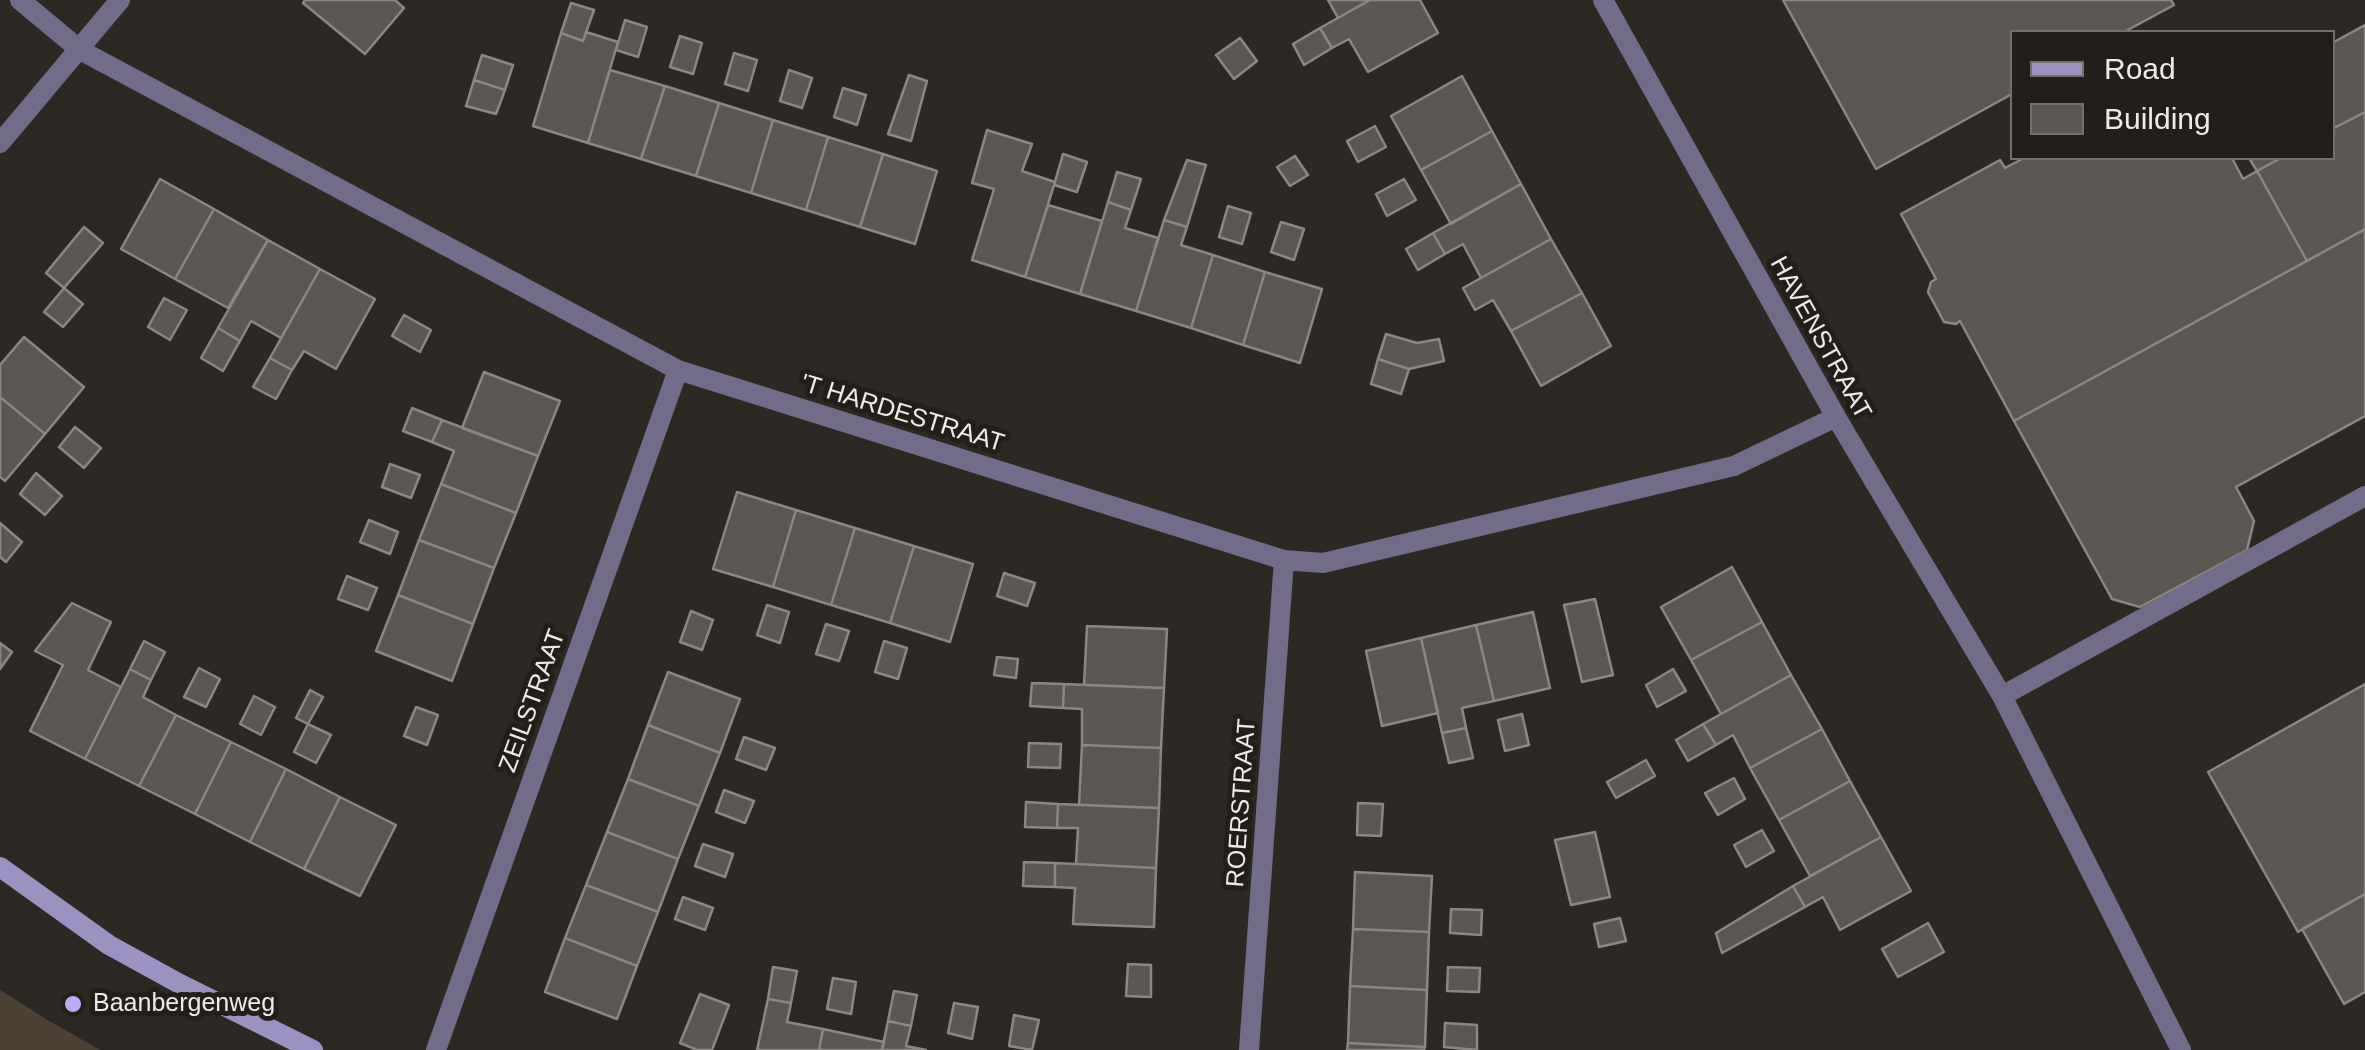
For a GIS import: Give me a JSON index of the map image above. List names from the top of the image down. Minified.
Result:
{"streets":{"street":["HAVENSTRAAT","'T HARDESTRAAT","ZEILSTRAAT","ROERSTRAAT"]},"crossings":[["HAVENSTRAAT","'T HARDESTRAAT"],["'T HARDESTRAAT","ZEILSTRAAT"],["'T HARDESTRAAT","ROERSTRAAT"]],"places":["Baanbergenweg"],"legend":["Road","Building"]}
